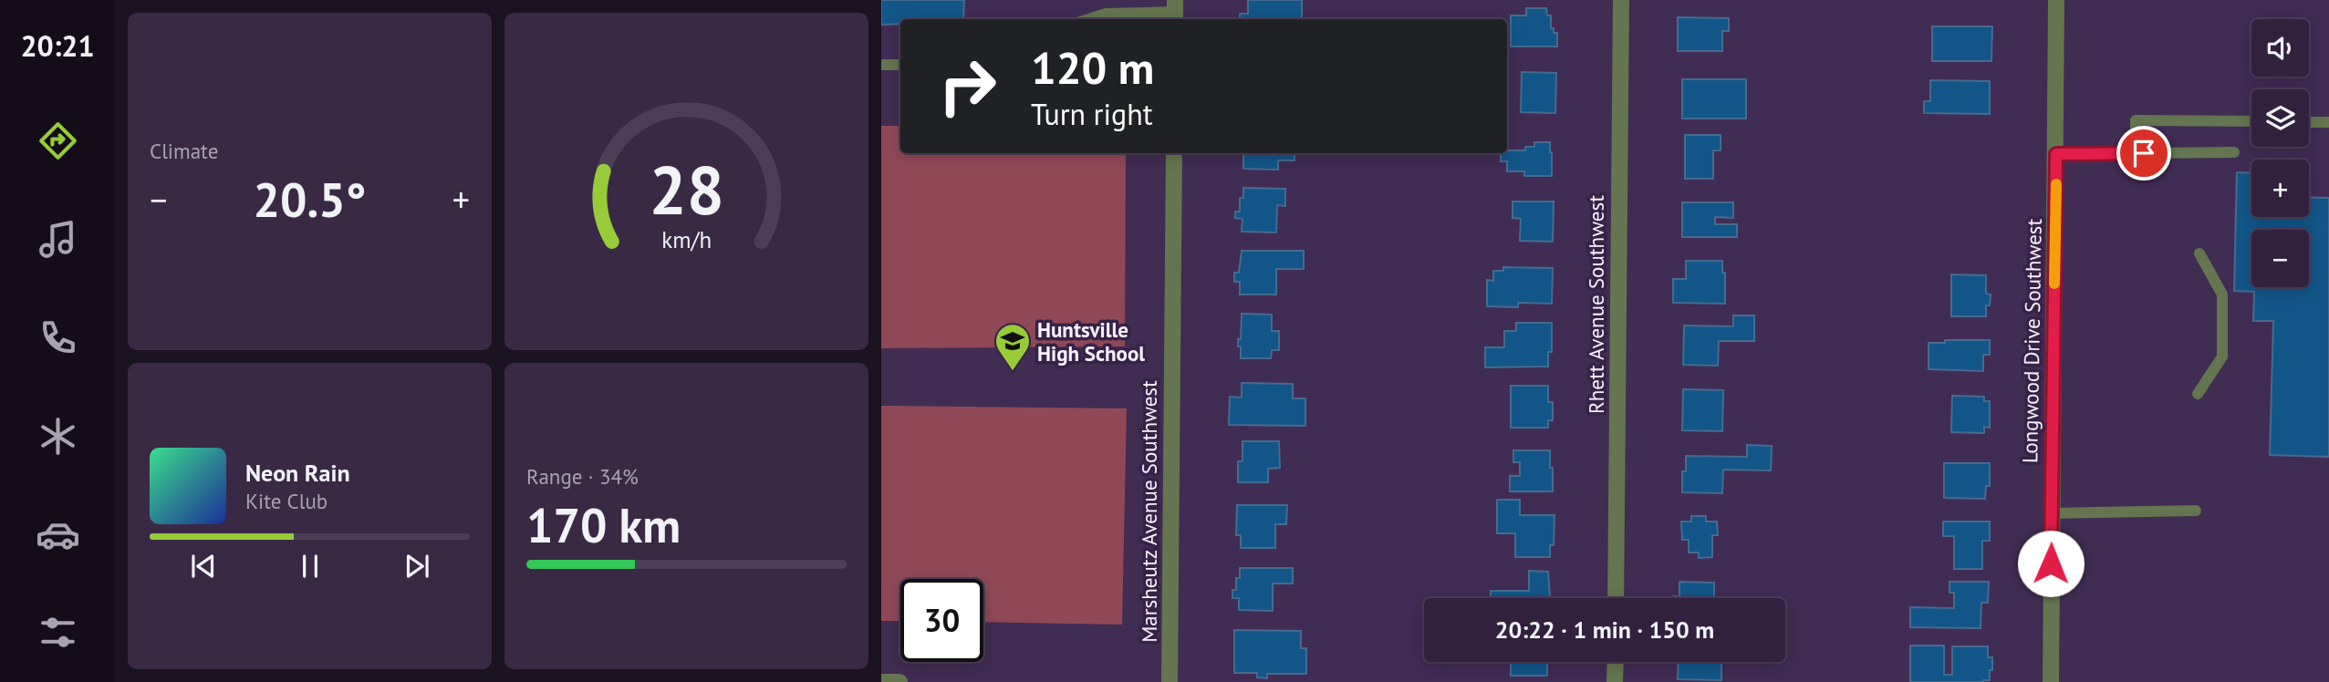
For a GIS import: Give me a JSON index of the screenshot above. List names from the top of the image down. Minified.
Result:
{"streets":{"street":["Rhett Avenue Southwest","Longwood Drive Southwest","Marsheutz Avenue Southwest"]},"places":{"school or university":["Huntsville High School"]},"page":{"tabs":"20:21","tile":["Climate",["Range · 34%","170 km"]],"map_buttons":["+","−"],"turn":["120 m","Turn right"],"heat":["−","20.5°","+"],"song":["Neon Rain","Kite Club"],"limit":"30","trip":"20:22 · 1 min · 150 m","gauge":["28","km/h"]}}
